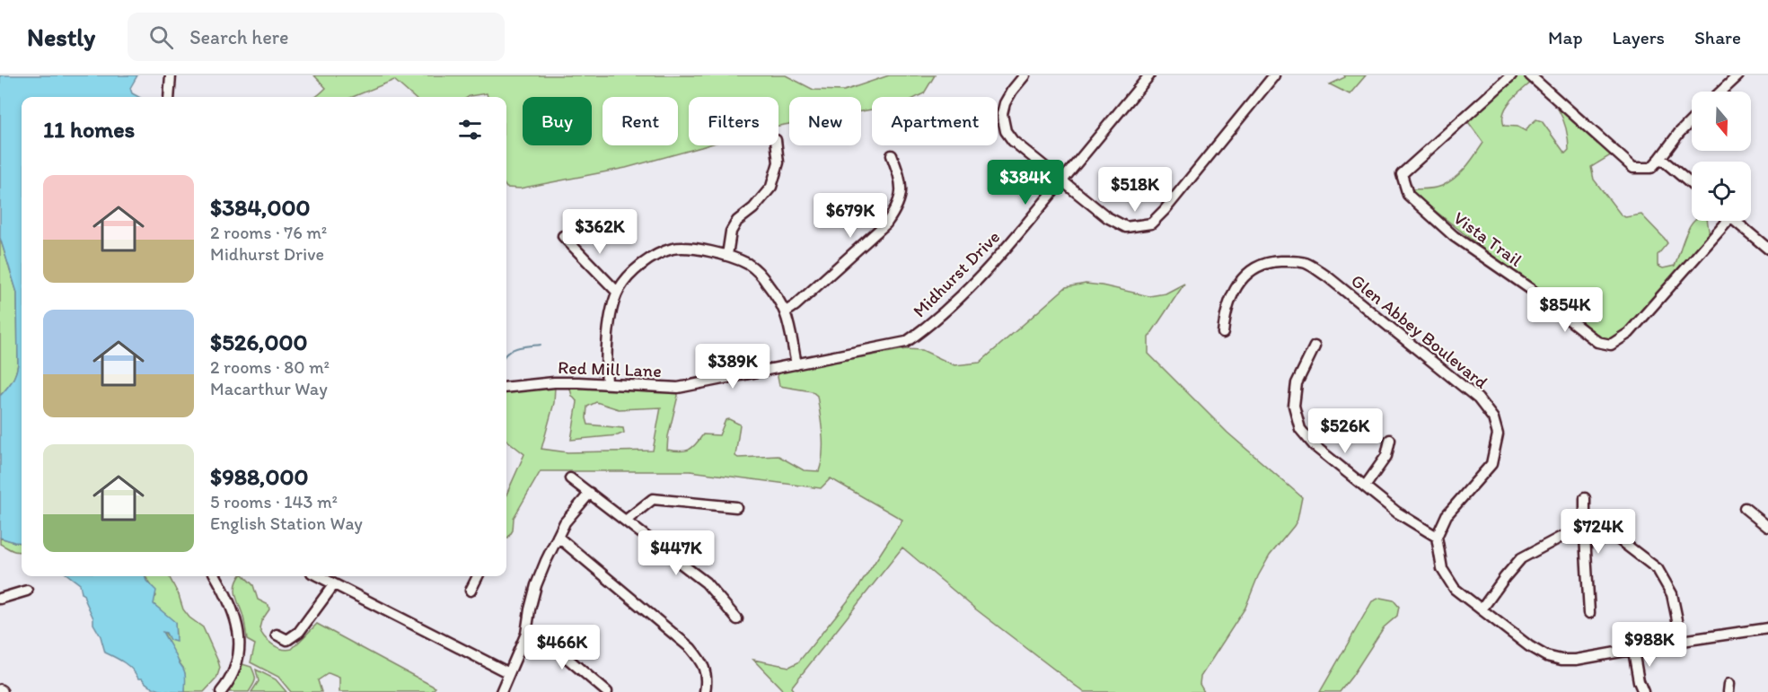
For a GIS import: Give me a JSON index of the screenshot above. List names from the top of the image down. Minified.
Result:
{"streets":{"street":["Vista Trail","Midhurst Drive","Glen Abbey Boulevard","Red Mill Lane"]},"crossings":[["Midhurst Drive","Red Mill Lane"]],"north":"bottom","page":{"header":"Nestly","search":"Search here","nav":["Map","Layers","Share"],"chip":["Buy","Rent","Filters","New","Apartment"],"heading":"11 homes","price":["$384K","$518K","$679K","$362K","$854K","$389K","$526K","$724K","$447K","$988K","$466K"],"list":[{"name":"$384,000","note":"2 rooms · 76 m² · Midhurst Drive"},{"name":"$526,000","note":"2 rooms · 80 m² · Macarthur Way"},{"name":"$988,000","note":"5 rooms · 143 m² · English Station Way"}]}}
